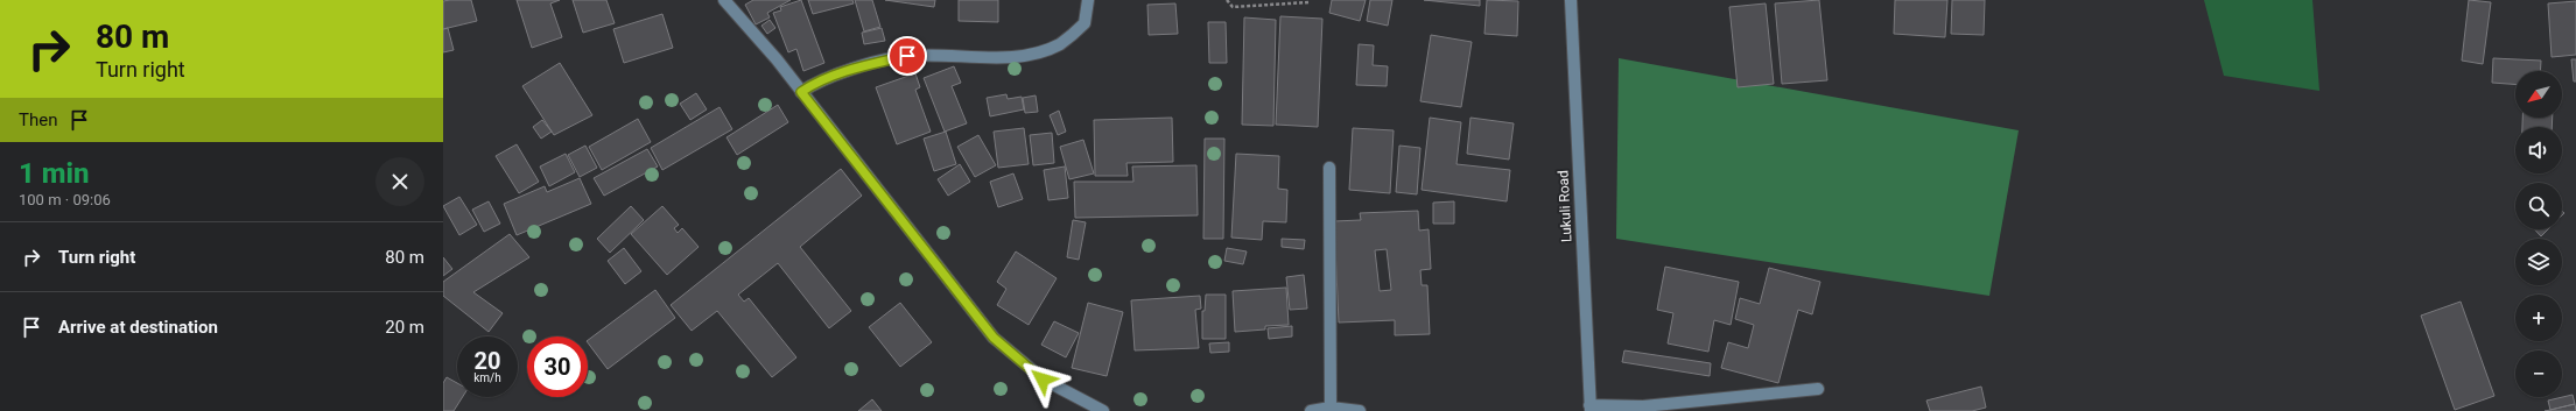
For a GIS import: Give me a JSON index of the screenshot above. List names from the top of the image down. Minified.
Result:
{"streets":{"street":["Lukuli Road"]},"north":"bottom left","page":{"turn":["80 m","Turn right"],"map_buttons":["+","−"],"then":"Then","heading":["1 min","100 m · 09:06"],"list":[{"name":"Turn right","value":"80 m"},{"name":"Arrive at destination","value":"20 m"}],"speed":"20 km/h","limit":"30"}}
